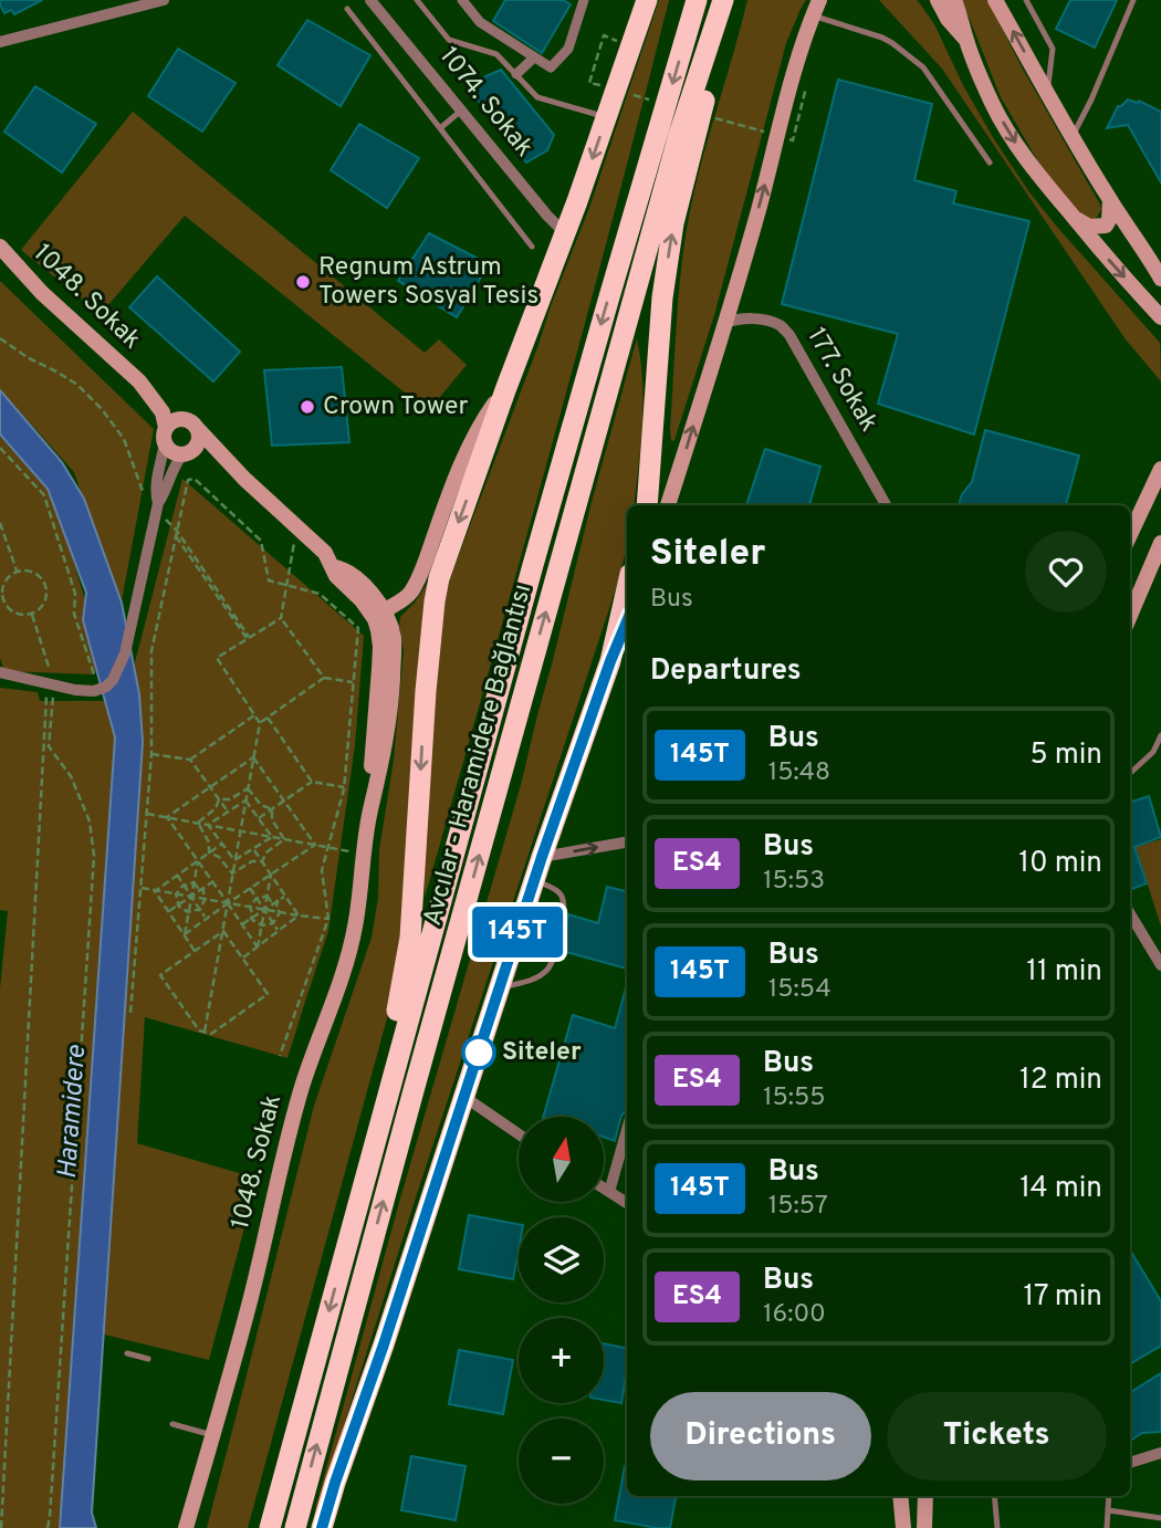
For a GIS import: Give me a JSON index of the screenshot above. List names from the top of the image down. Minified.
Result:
{"streets":{"highway":["Avcılar - Haramidere Bağlantısı"],"main road":["1048. Sokak"],"street":["1074. Sokak","177. Sokak"]},"water":["Haramidere"],"places":["Regnum Astrum Towers Sosyal Tesis","Crown Tower","Siteler"],"lines":["bus line 145T"],"north":"top","page":{"on_map":"145T","heading":[["Siteler","Bus"],"Departures"],"list":[{"mark":"145T","name":"Bus","note":"15:48","value":"5 min"},{"mark":"ES4","name":"Bus","note":"15:53","value":"10 min"},{"mark":"145T","name":"Bus","note":"15:54","value":"11 min"},{"mark":"ES4","name":"Bus","note":"15:55","value":"12 min"},{"mark":"145T","name":"Bus","note":"15:57","value":"14 min"},{"mark":"ES4","name":"Bus","note":"16:00","value":"17 min"}],"map_buttons":["+","−"],"buttons":["Directions","Tickets"]}}
